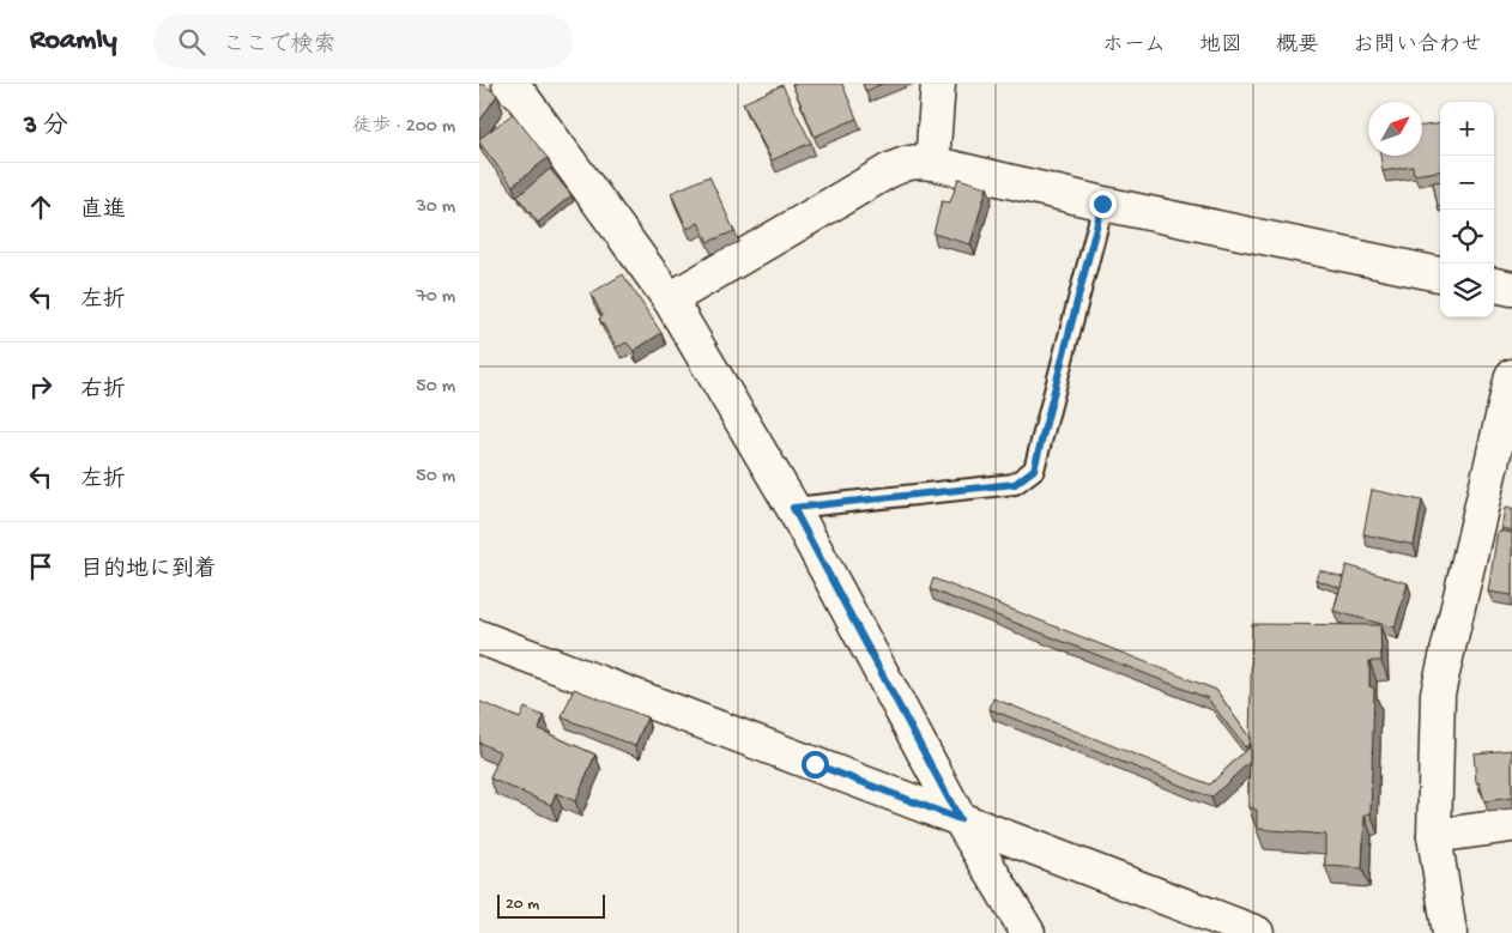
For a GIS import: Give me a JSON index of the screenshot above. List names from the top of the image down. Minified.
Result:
{"scale_bar":"20 m","north":"top right","page":{"header":"Roamly","search":"ここで検索","nav":["ホーム","地図","概要","お問い合わせ"],"heading":["3 分","徒歩 · 200 m"],"map_buttons":["+","−"],"list":[["直進","30 m"],["左折","70 m"],["右折","50 m"],["左折","50 m"],"目的地に到着"],"scale":"20 m"}}
